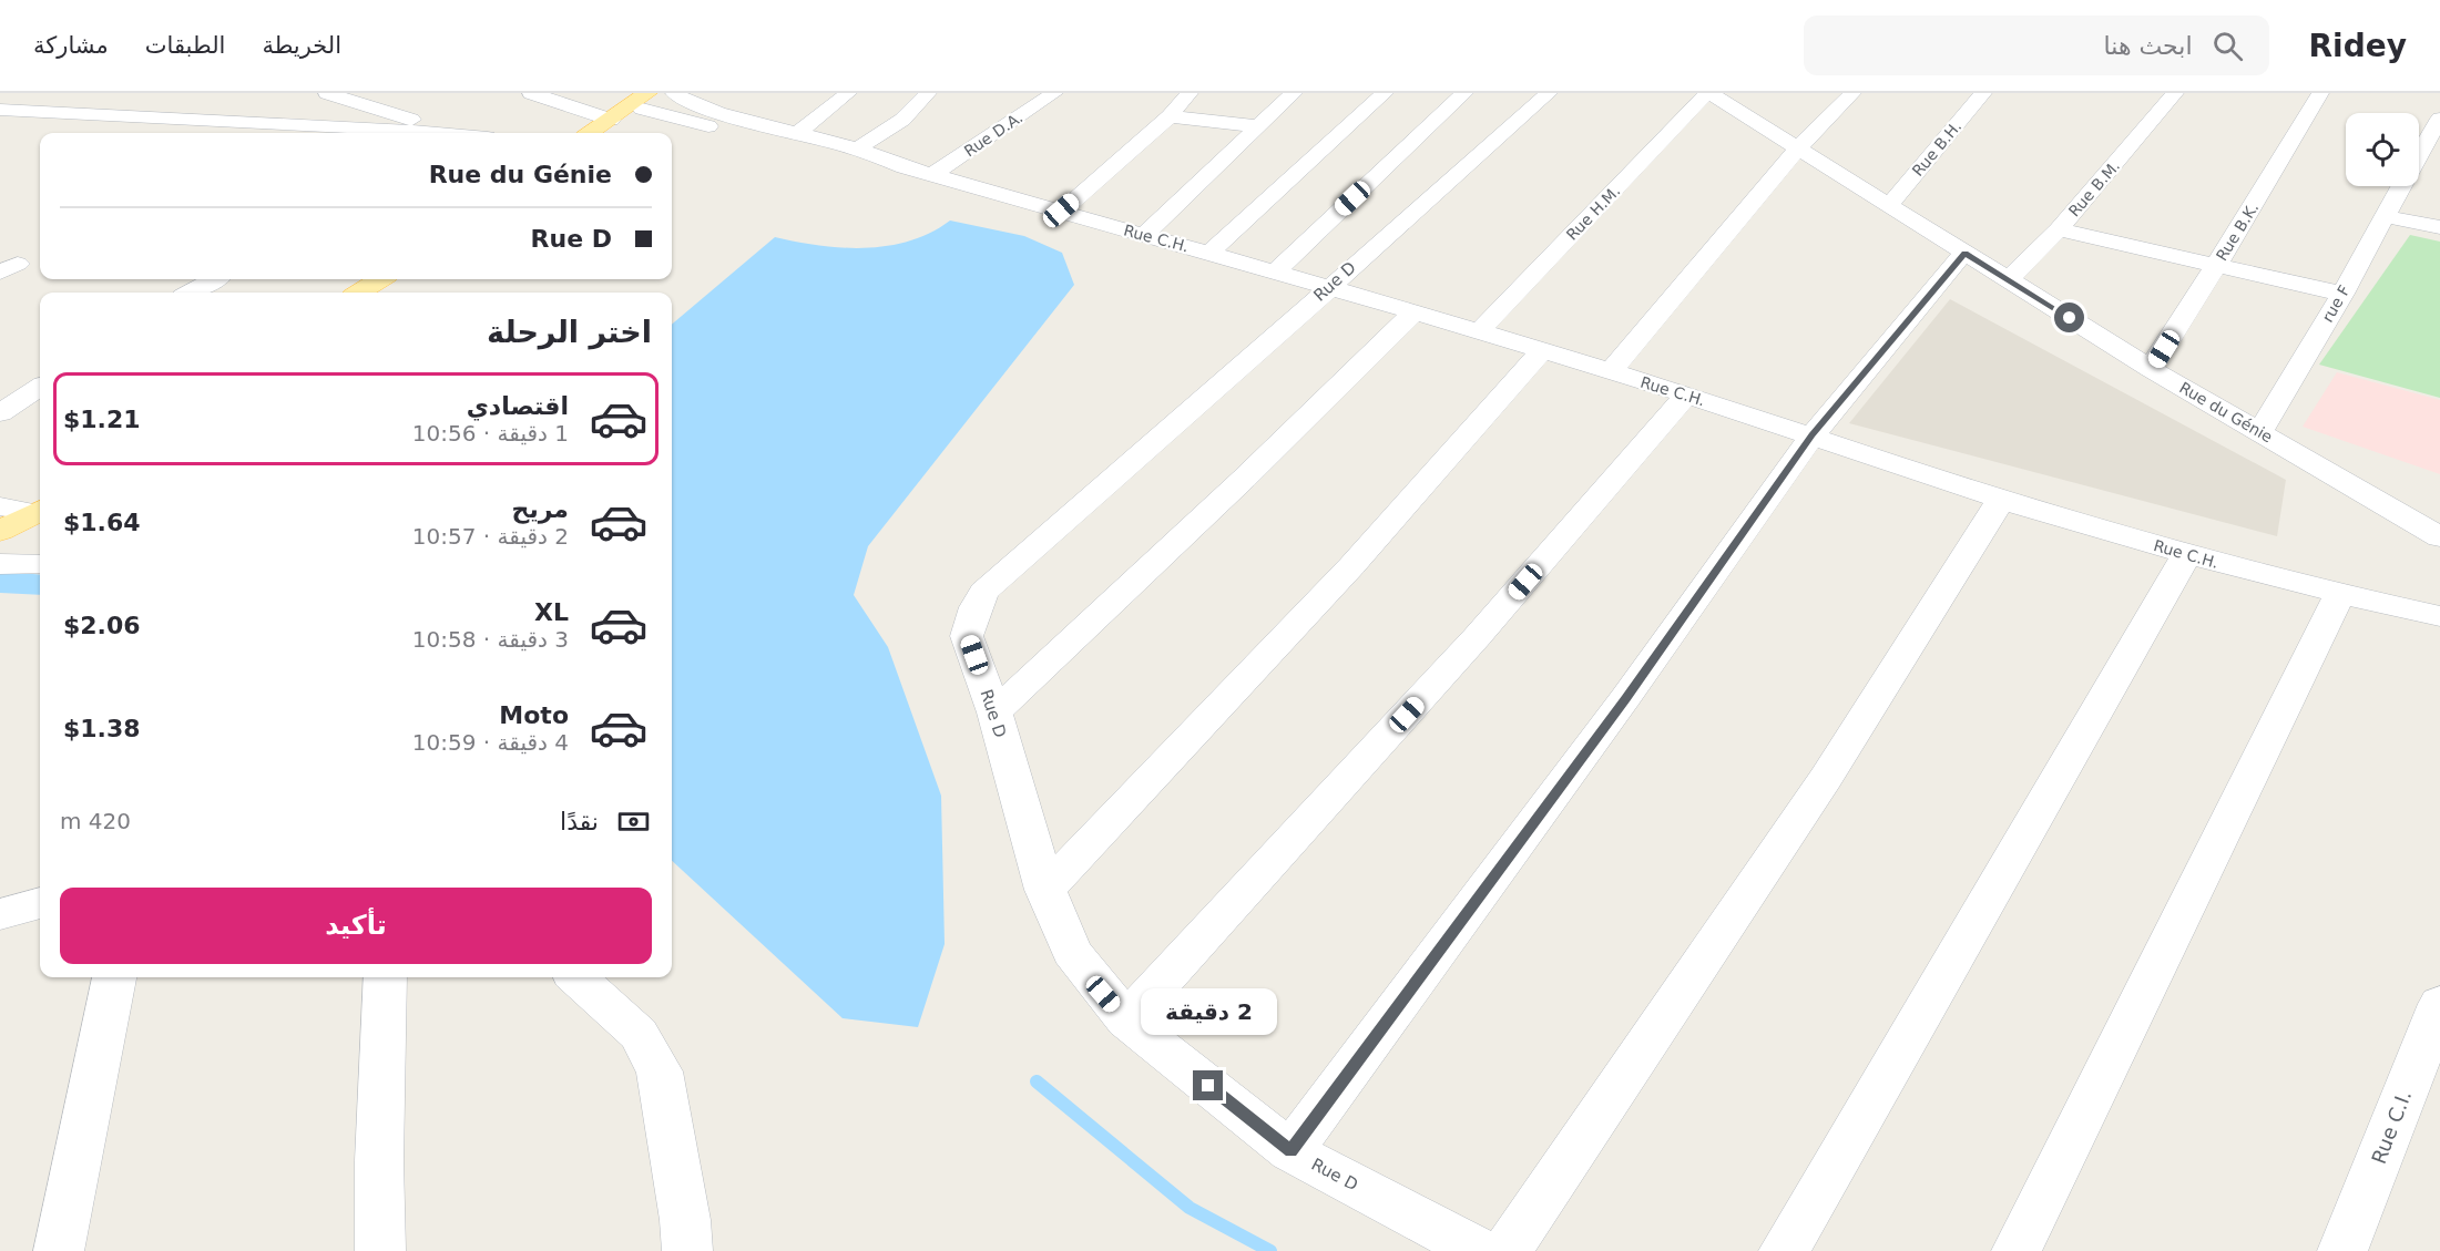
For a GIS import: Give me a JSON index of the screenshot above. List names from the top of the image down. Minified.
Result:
{"streets":{"street":["Rue D.A.","Rue B.H.","Rue B.M.","Rue H.M.","Rue B.K.","Rue C.H.","Rue D","rue F","Rue du Génie","Rue C.I."]},"crossings":[["Rue D.A.","Rue C.H."],["Rue B.H.","Rue du Génie"],["Rue B.M.","Rue du Génie"],["Rue H.M.","Rue C.H."],["Rue H.M.","Rue du Génie"],["Rue B.K.","Rue du Génie"],["Rue C.H.","Rue D"],["rue F","Rue du Génie"]],"page":{"header":"Ridey","search":"ابحث هنا","nav":["الخريطة","الطبقات","مشاركة"],"banner":["Rue du Génie","Rue D"],"heading":"اختر الرحلة","list":[{"name":"اقتصادي","note":"1 دقيقة · 10:56","value":"$1.21"},{"name":"مريح","note":"2 دقيقة · 10:57","value":"$1.64"},{"name":"XL","note":"3 دقيقة · 10:58","value":"$2.06"},{"name":"Moto","note":"4 دقيقة · 10:59","value":"$1.38"}],"pay":["نقدًا","420 m"],"buttons":"تأكيد","bubble":"2 دقيقة"}}
